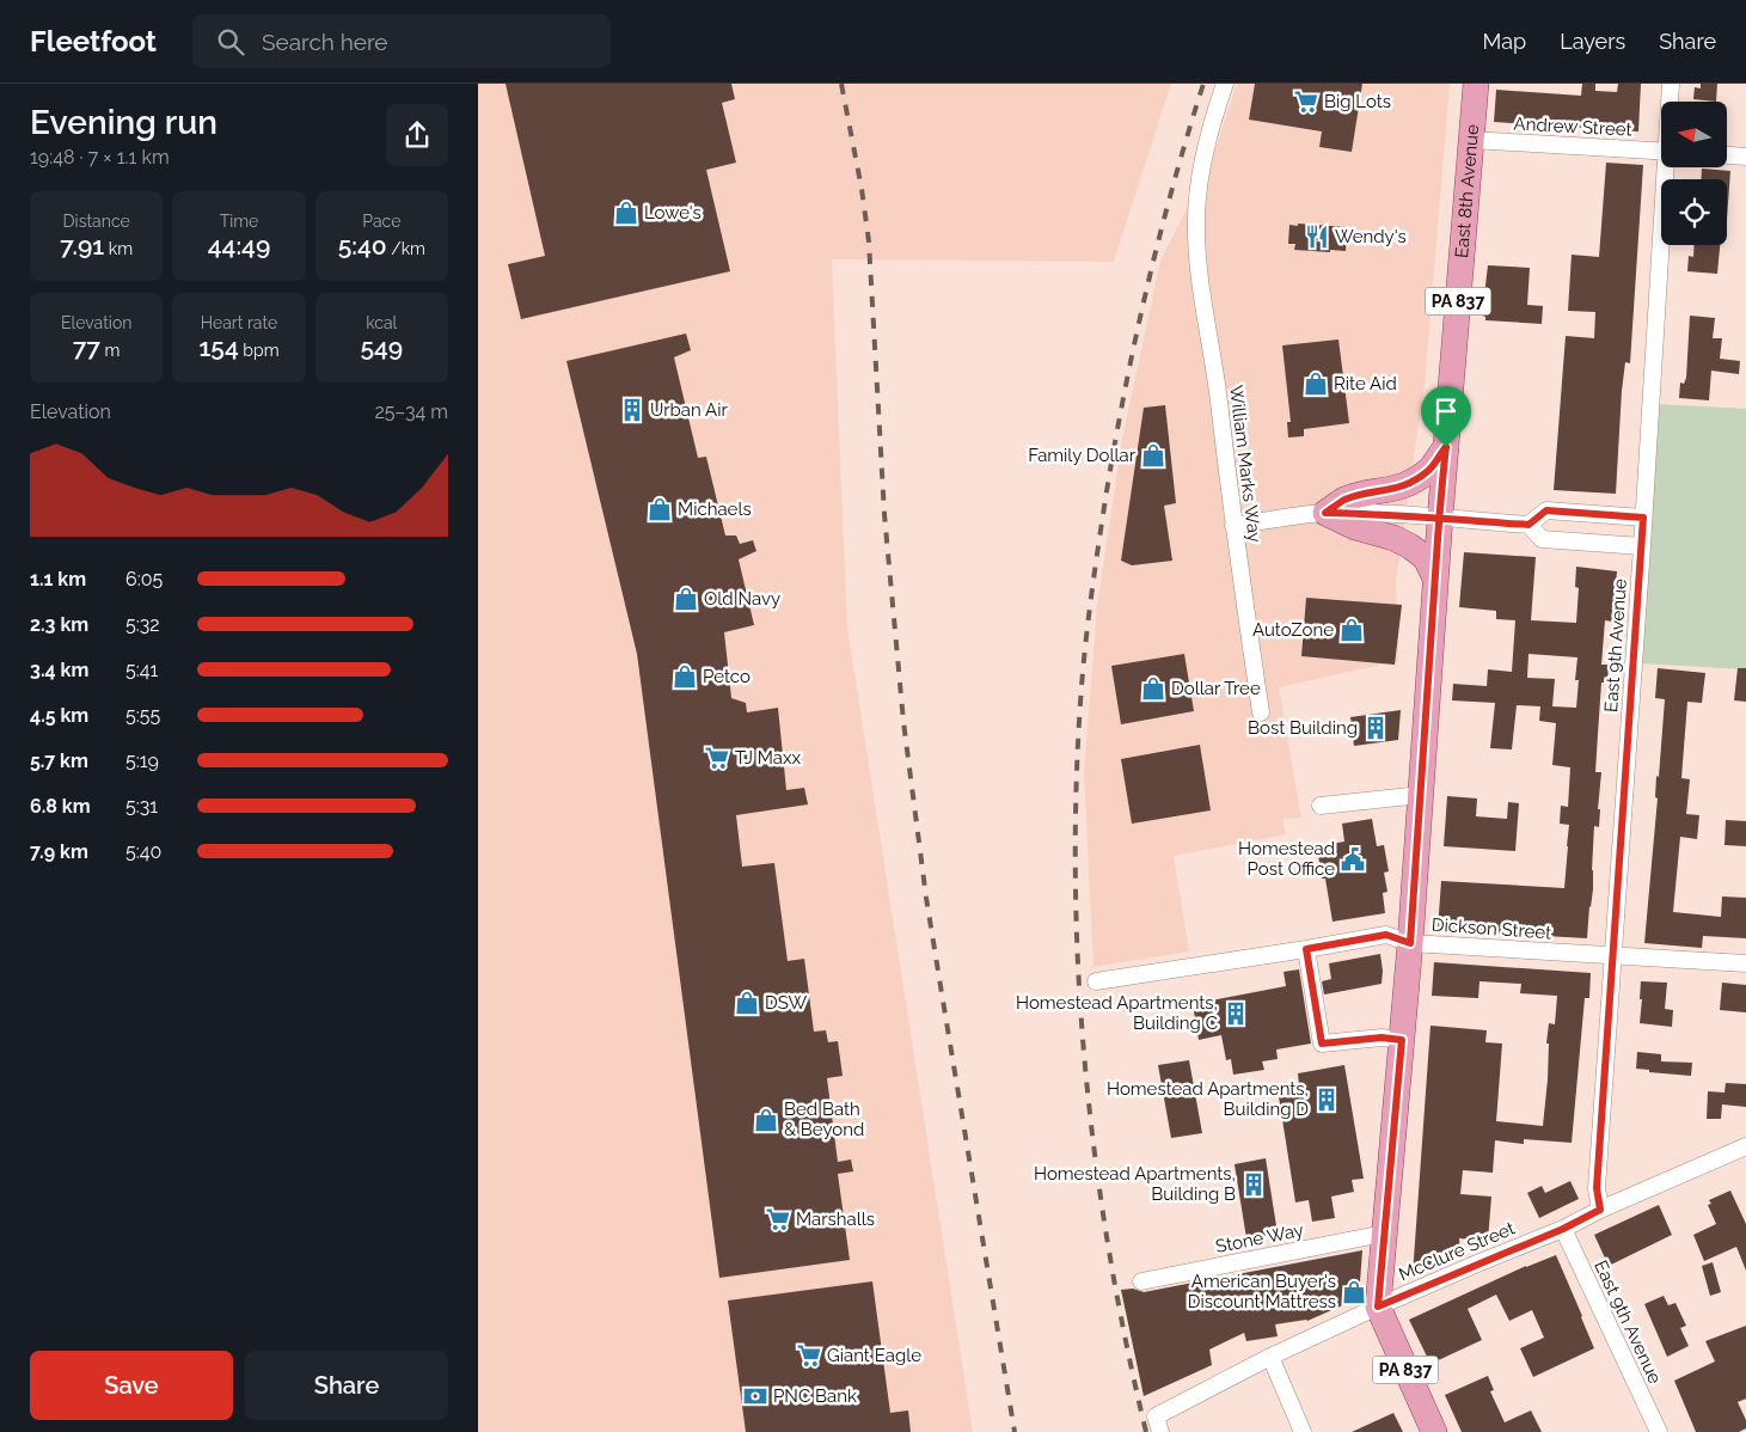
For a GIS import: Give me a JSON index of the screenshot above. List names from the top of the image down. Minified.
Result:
{"streets":{"main road":["East 8th Avenue","PA 837"],"street":["Andrew Street","William Marks Way","East 9th Avenue","Dickson Street","Stone Way","McClure Street"]},"crossings":[["Andrew Street","East 8th Avenue"],["East 8th Avenue","Dickson Street"],["East 8th Avenue","Stone Way"],["East 8th Avenue","McClure Street"],["East 9th Avenue","Dickson Street"],["East 9th Avenue","McClure Street"]],"places":{"supermarket":["Big Lots","TJ Maxx","Marshalls","Giant Eagle"],"shop":["Lowe's","Rite Aid","Family Dollar","Michaels","Old Navy","AutoZone","Petco","Dollar Tree","DSW","Bed Bath & Beyond","American Buyer's Discount Mattress"],"restaurant":["Wendy's"],"building":["Urban Air","Bost Building","Homestead Apartments, Building C","Homestead Apartments, Building D","Homestead Apartments, Building B"],"public building":["Homestead Post Office"],"bank":["PNC Bank"]},"north":"left","page":{"header":"Fleetfoot","search":"Search here","nav":["Map","Layers","Share"],"heading":["Evening run","19:48 · 7 × 1.1 km"],"stats":[["Distance","7.91 km"],["Time","44:49"],["Pace","5:40 /km"],["Elevation","77 m"],["Heart rate","154 bpm"],["kcal","549"]],"chart":["Elevation","25–34 m"],"list":[{"name":"1.1 km","note":"6:05"},{"name":"2.3 km","note":"5:32"},{"name":"3.4 km","note":"5:41"},{"name":"4.5 km","note":"5:55"},{"name":"5.7 km","note":"5:19"},{"name":"6.8 km","note":"5:31"},{"name":"7.9 km","note":"5:40"}],"buttons":["Save","Share"]}}
